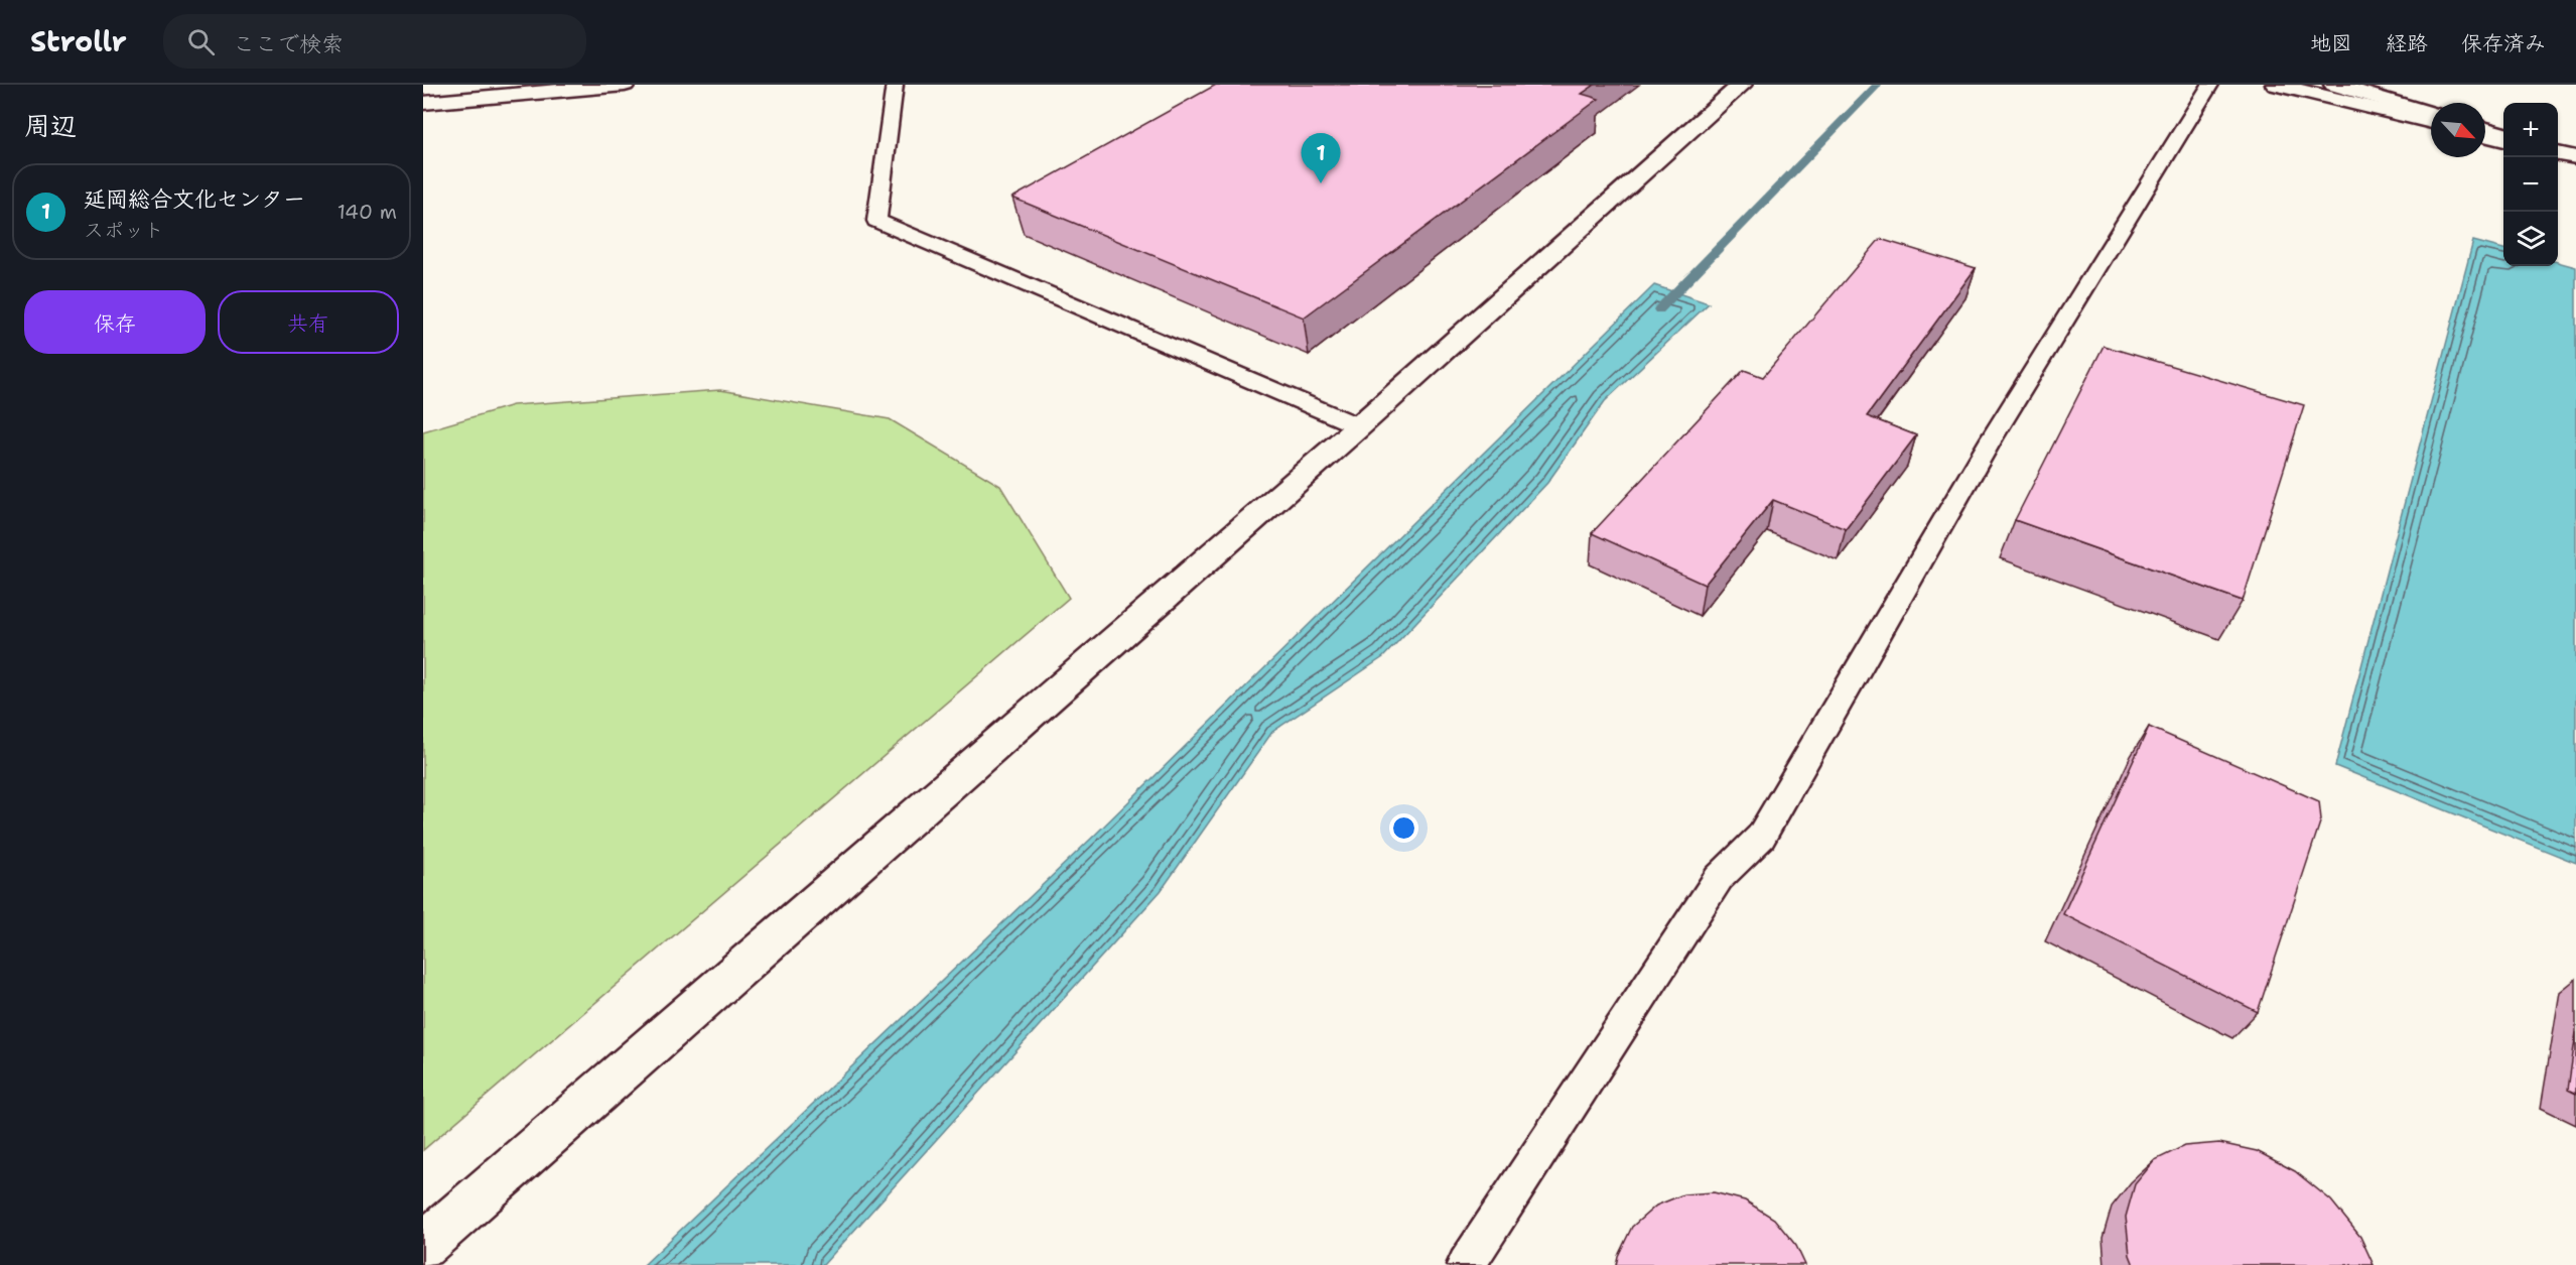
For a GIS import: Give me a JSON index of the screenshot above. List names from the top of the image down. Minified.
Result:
{"north":"bottom right","page":{"header":"Strollr","search":"ここで検索","nav":["地図","経路","保存済み"],"heading":"周辺","map_buttons":["+","−"],"pins":"1","list":[{"mark":"1","name":"延岡総合文化センター","note":"スポット","value":"140 m"}],"buttons":["保存","共有"]}}
